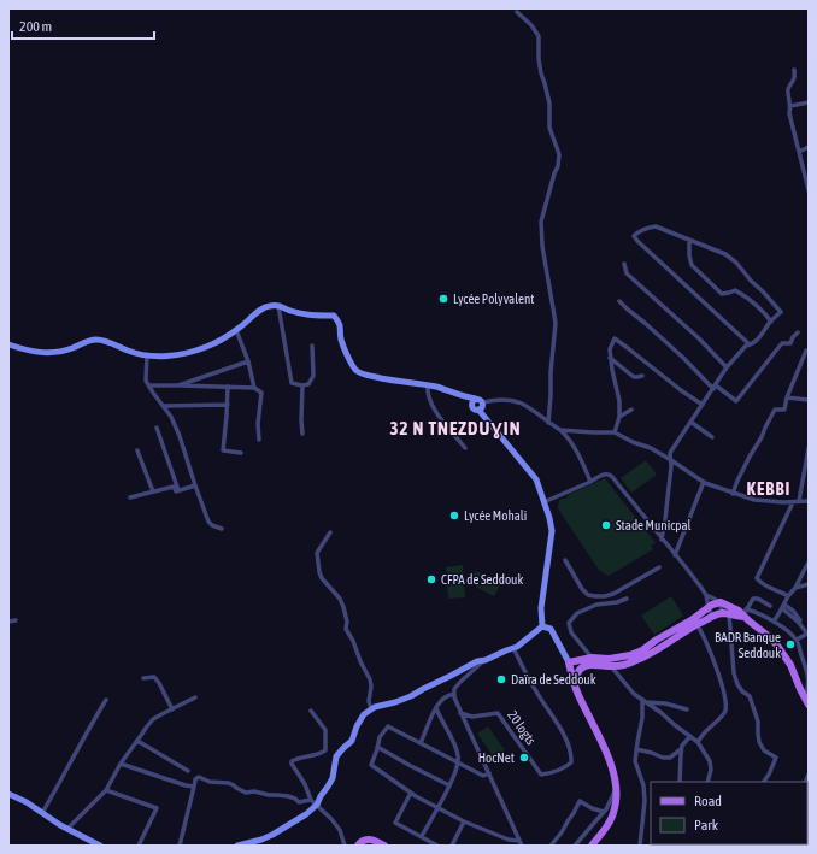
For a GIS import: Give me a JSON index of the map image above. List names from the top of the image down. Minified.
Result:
{"streets":{"street":["20 logts"]},"districts":["32 N TNEZDUƔIN","KEBBI"],"places":["Lycée Polyvalent","Lycée Mohali","Stade Municpal","CFPA de Seddouk","BADR Banque Seddouk","Daïra de Seddouk","HocNet"],"legend":["Road","Park"],"scale_bar":"200 m"}
